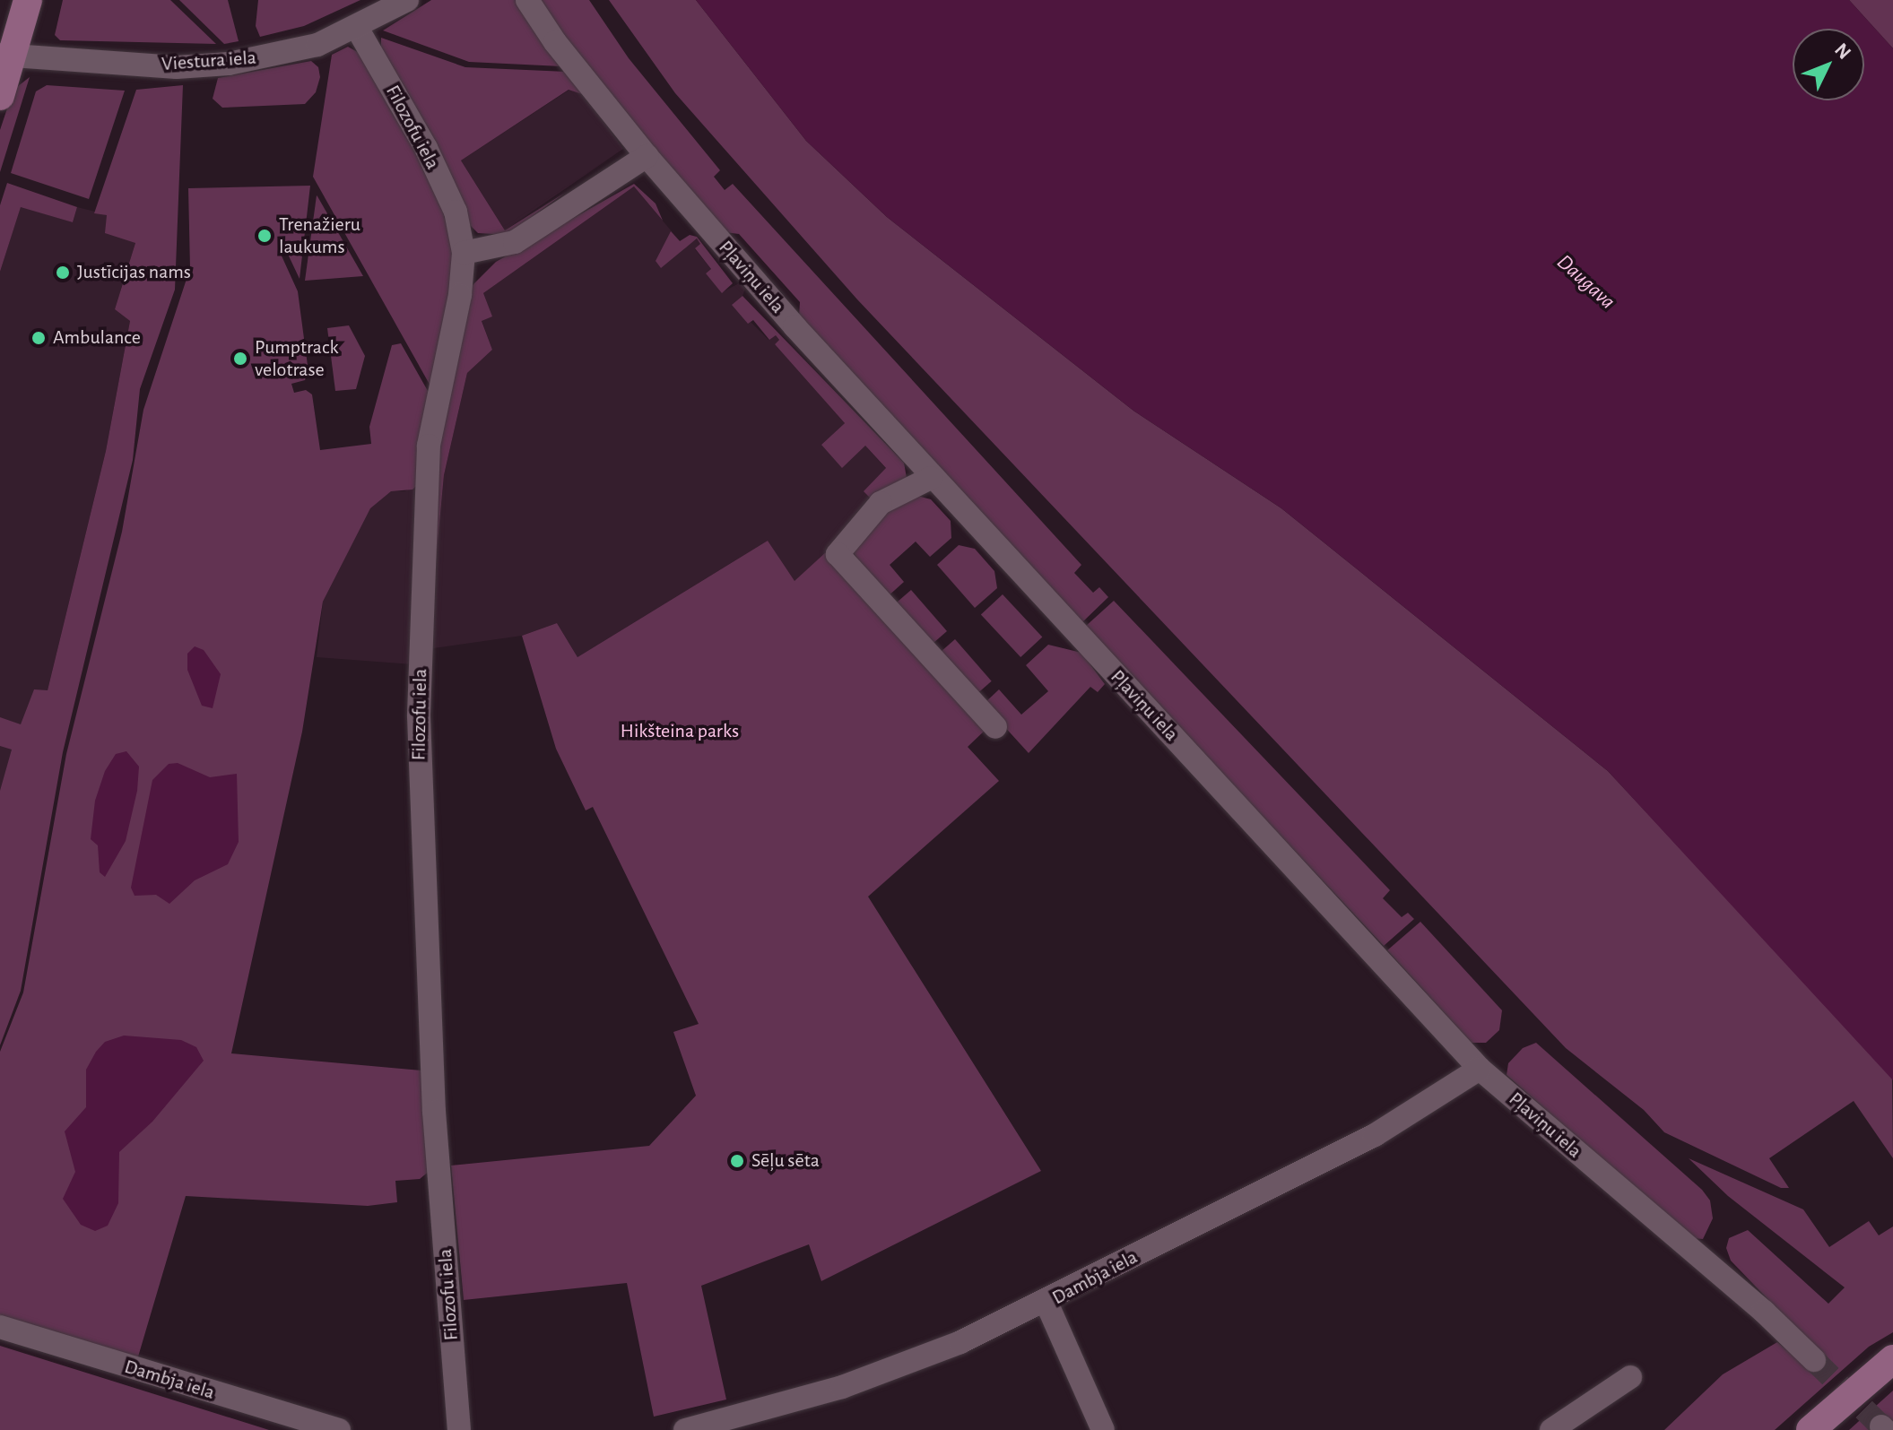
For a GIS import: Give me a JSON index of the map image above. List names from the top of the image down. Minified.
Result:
{"streets":{"street":["Viestura iela","Filozofu iela","Pļaviņu iela","Dambja iela"]},"crossings":[["Viestura iela","Filozofu iela"],["Pļaviņu iela","Dambja iela"]],"water":["Daugava"],"parks":["Hikšteina parks"],"places":["Trenažieru laukums","Justīcijas nams","Ambulance","Pumptrack velotrase","Sēļu sēta"],"north":"top right"}
